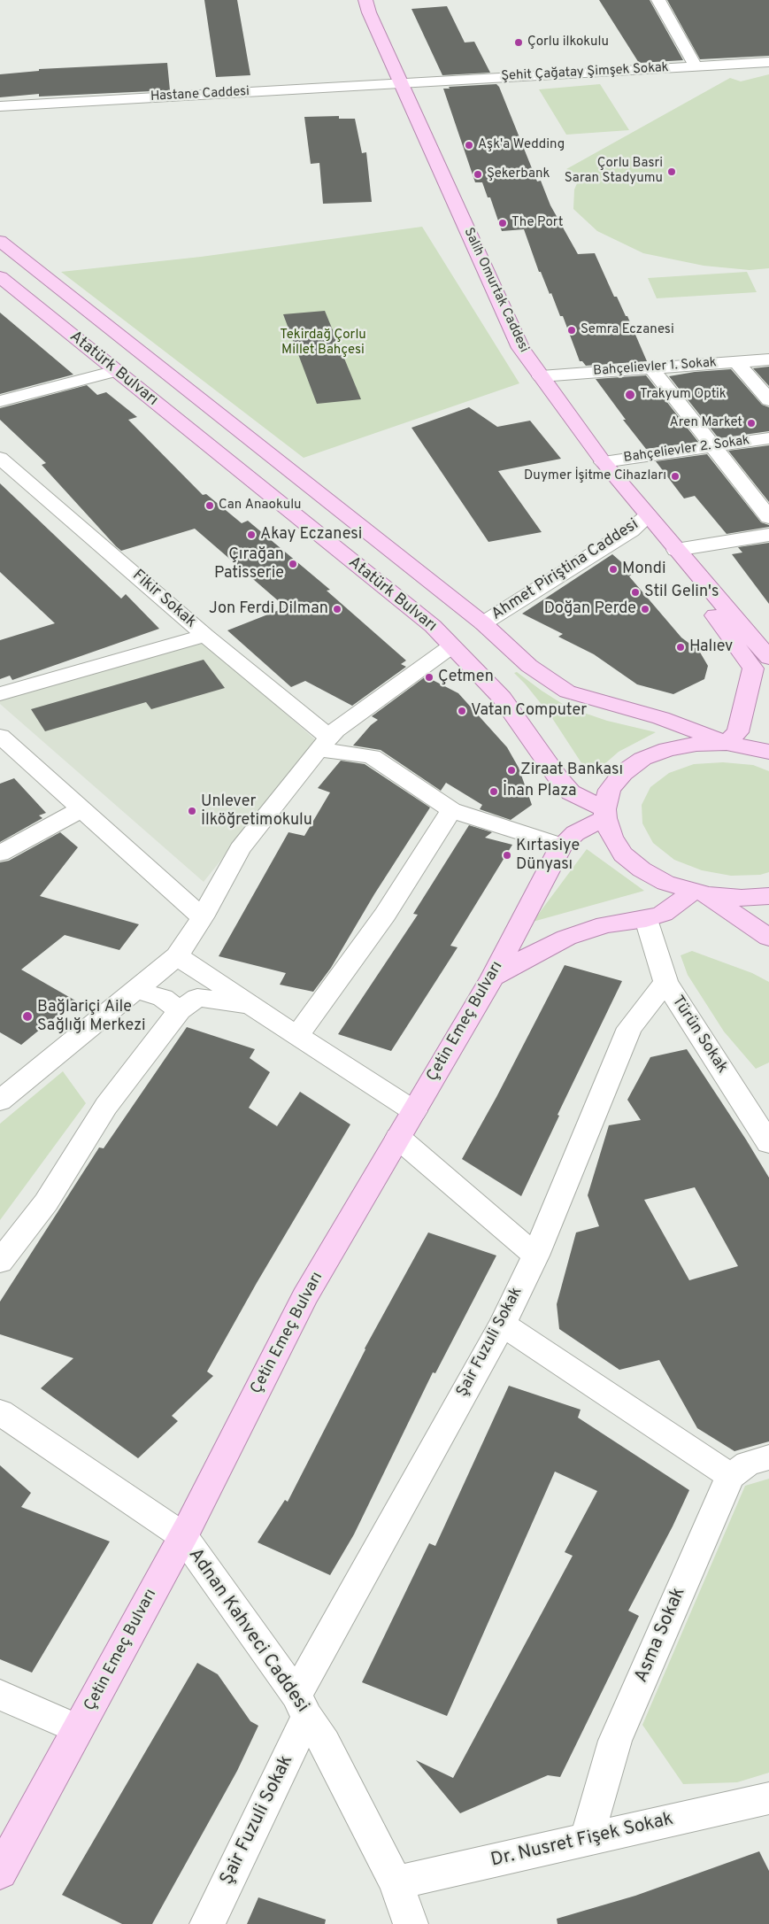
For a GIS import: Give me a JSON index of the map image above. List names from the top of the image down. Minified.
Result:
{"streets":{"main road":["Salih Omurtak Caddesi","Atatürk Bulvarı","Çetin Emeç Bulvarı"],"street":["Şehit Çağatay Şimşek Sokak","Hastane Caddesi","Bahçelievler 1. Sokak","Bahçelievler 2. Sokak","Ahmet Piriştina Caddesi","Fikir Sokak","Türün Sokak","Şair Fuzuli Sokak","Adnan Kahveci Caddesi","Asma Sokak","Dr. Nusret Fişek Sokak"]},"crossings":[["Şehit Çağatay Şimşek Sokak","Hastane Caddesi"],["Şehit Çağatay Şimşek Sokak","Salih Omurtak Caddesi"],["Hastane Caddesi","Salih Omurtak Caddesi"],["Salih Omurtak Caddesi","Bahçelievler 1. Sokak"],["Salih Omurtak Caddesi","Atatürk Bulvarı"],["Salih Omurtak Caddesi","Bahçelievler 2. Sokak"],["Salih Omurtak Caddesi","Ahmet Piriştina Caddesi"],["Atatürk Bulvarı","Ahmet Piriştina Caddesi"],["Atatürk Bulvarı","Çetin Emeç Bulvarı"],["Çetin Emeç Bulvarı","Adnan Kahveci Caddesi"],["Türün Sokak","Şair Fuzuli Sokak"],["Şair Fuzuli Sokak","Adnan Kahveci Caddesi"],["Adnan Kahveci Caddesi","Dr. Nusret Fişek Sokak"],["Asma Sokak","Dr. Nusret Fişek Sokak"]],"parks":["Tekirdağ Çorlu Millet Bahçesi"],"places":["Çorlu ilkokulu","Aşk'a Wedding","Çorlu Basri Saran Stadyumu","Şekerbank","The Port","Semra Eczanesi","Trakyum Optik","Aren Market","Duymer İşitme Cihazları","Can Anaokulu","Akay Eczanesi","Çırağan Patisserie","Mondi","Stil Gelin's","Jon Ferdi Dilman","Doğan Perde","Halıev","Çetmen","Vatan Computer","Ziraat Bankası","İnan Plaza","Unlever İlköğretimokulu","Kırtasiye Dünyası","Bağlariçi Aile Sağlığı Merkezi"]}
